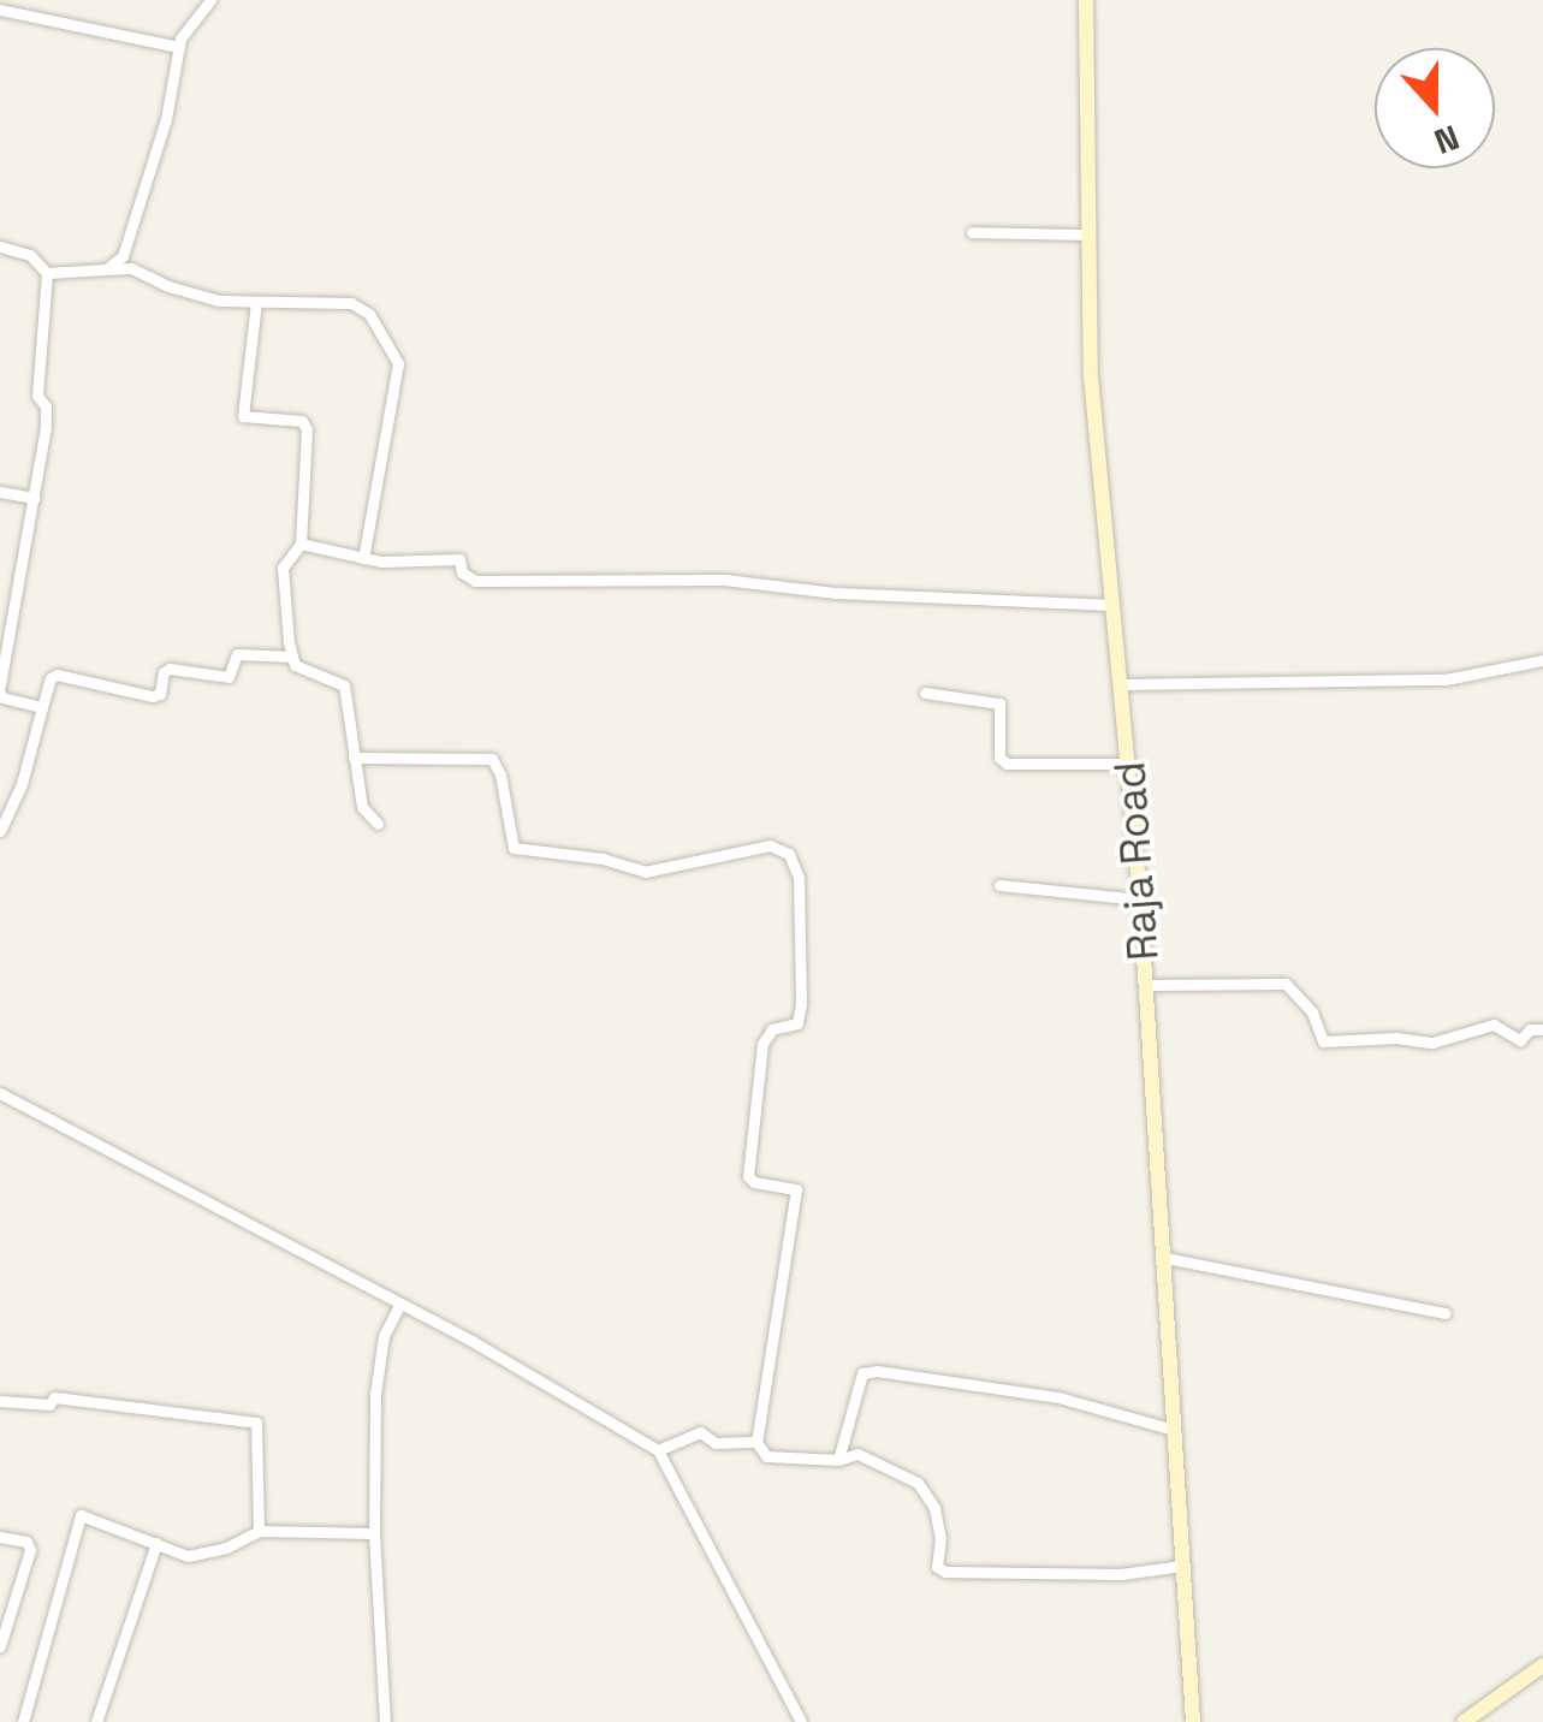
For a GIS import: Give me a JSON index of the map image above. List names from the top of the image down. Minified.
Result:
{"streets":{"street":["Raja Road"]},"north":"bottom"}
